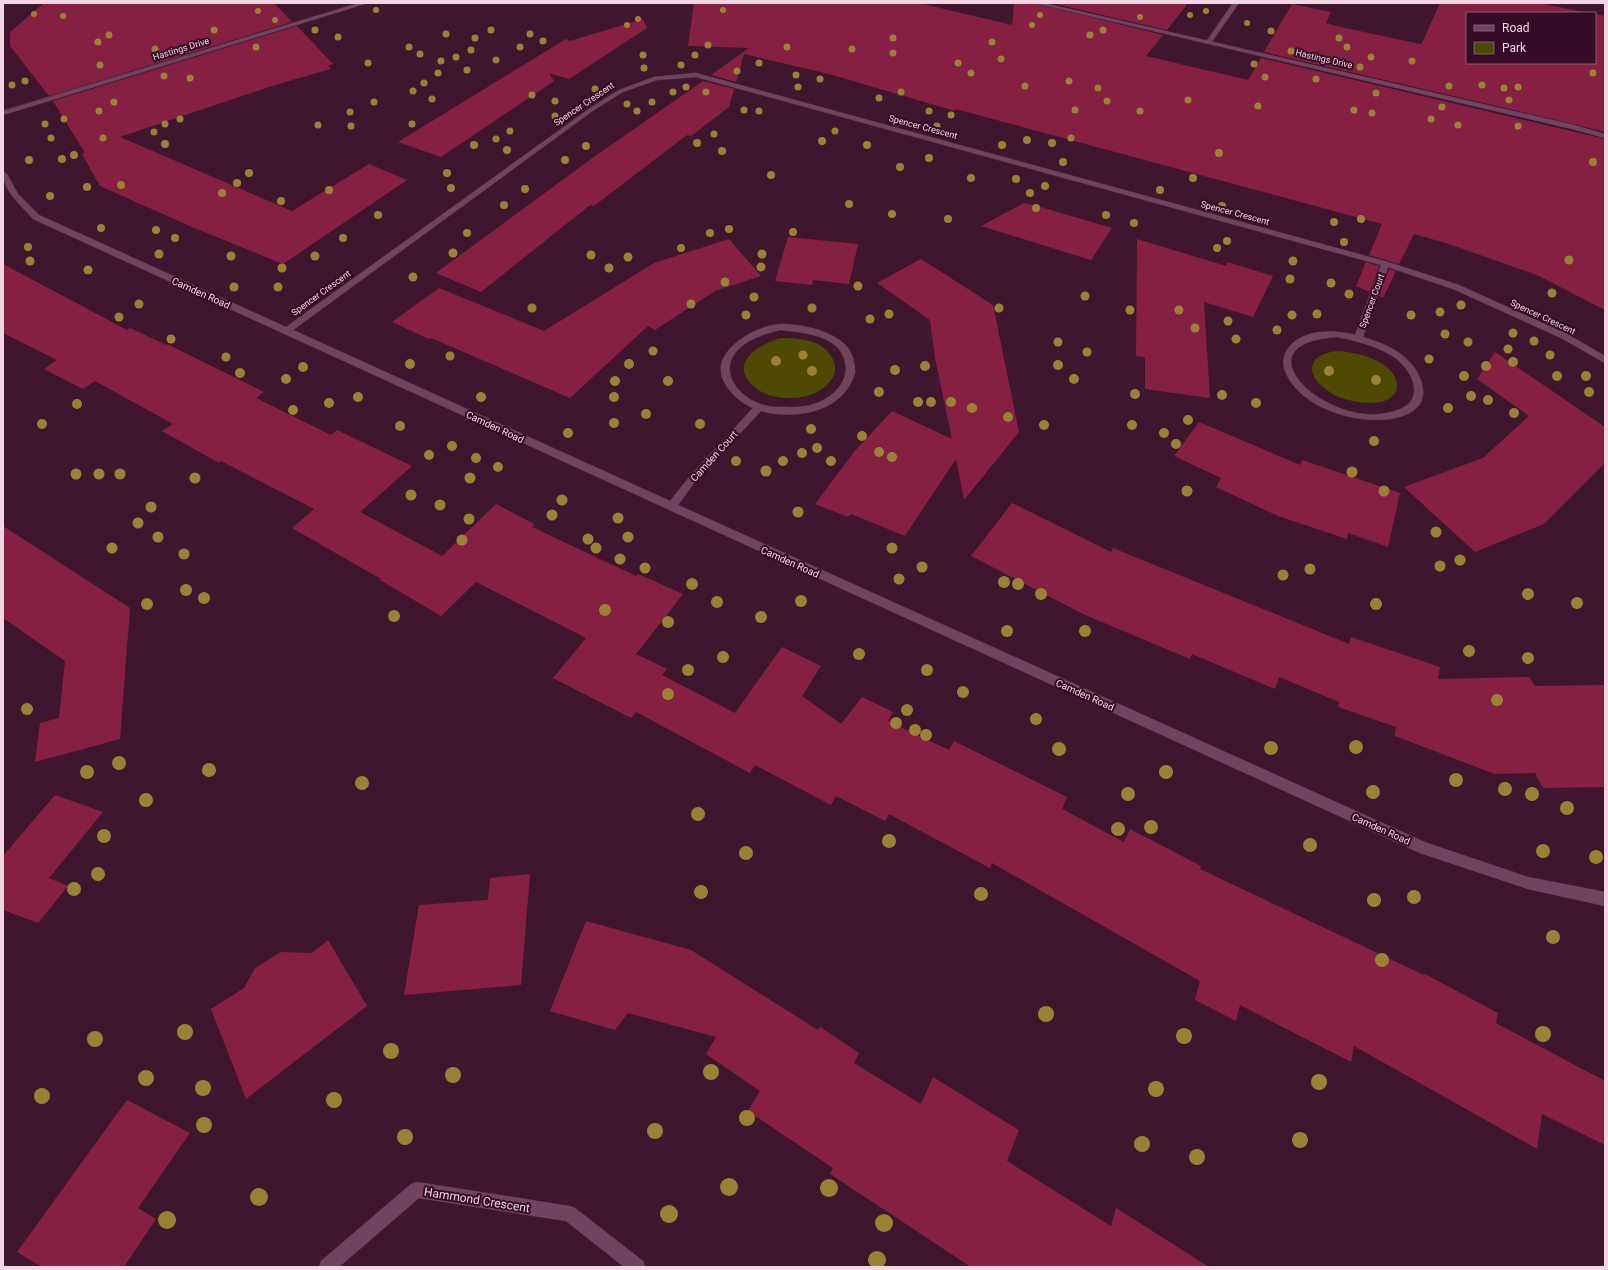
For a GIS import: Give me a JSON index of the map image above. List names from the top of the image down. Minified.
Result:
{"streets":{"street":["Hastings Drive","Spencer Crescent","Camden Road","Spencer Court","Camden Court","Hammond Crescent"]},"crossings":[["Spencer Crescent","Camden Road"],["Spencer Crescent","Spencer Court"],["Camden Road","Camden Court"]],"legend":["Road","Park"]}
